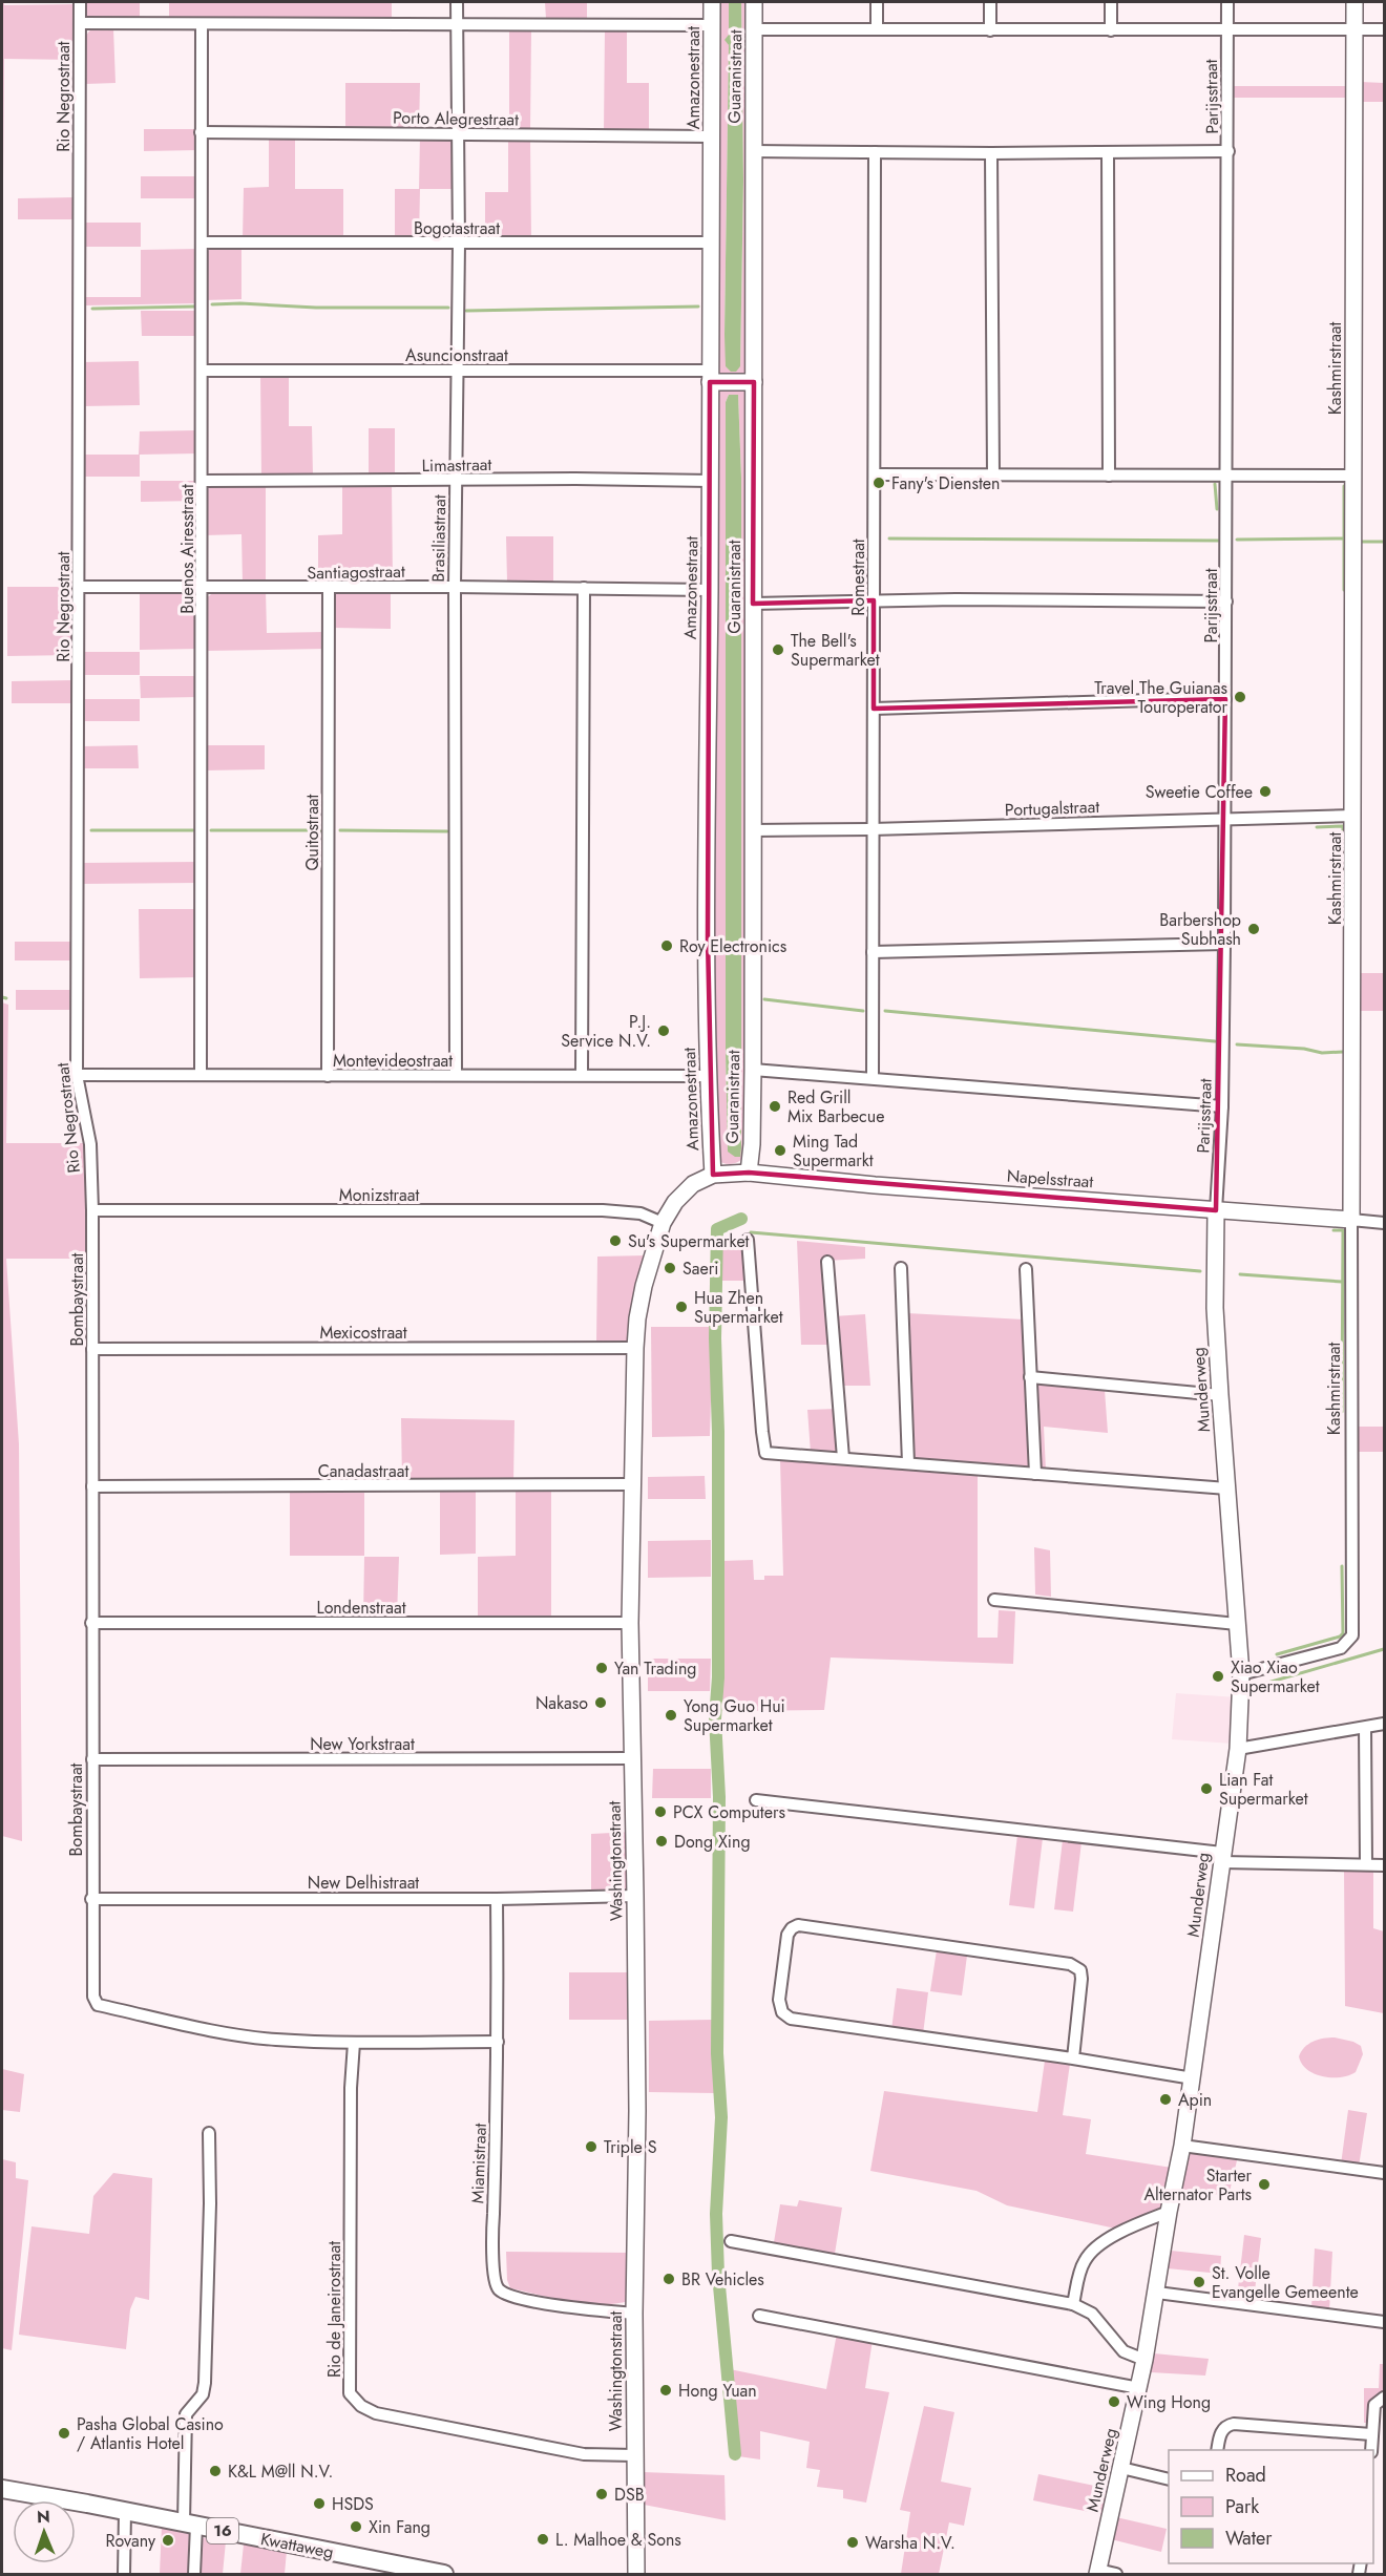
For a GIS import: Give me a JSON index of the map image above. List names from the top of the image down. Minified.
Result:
{"streets":{"main road":["16","Kwattaweg"],"street":["Guaranistraat","Amazonestraat","Rio Negrostraat","Parijsstraat","Porto Alegrestraat","Bogotastraat","Asuncionstraat","Kashmirstraat","Limastraat","Brasiliastraat","Buenos Airesstraat","Santiagostraat","Romestraat","Portugalstraat","Quitostraat","Montevideostraat","Napelsstraat","Monizstraat","Bombaystraat","Mexicostraat","Munderweg","Canadastraat","Londenstraat","New Yorkstraat","Washingtonstraat","New Delhistraat","Miamistraat","Rio de Janeirostraat"]},"crossings":[["Guaranistraat","Portugalstraat"],["Guaranistraat","Napelsstraat"],["Amazonestraat","Porto Alegrestraat"],["Amazonestraat","Bogotastraat"],["Amazonestraat","Asuncionstraat"],["Amazonestraat","Limastraat"],["Amazonestraat","Santiagostraat"],["Amazonestraat","Montevideostraat"],["Amazonestraat","Napelsstraat"],["Amazonestraat","Washingtonstraat"],["Rio Negrostraat","Santiagostraat"],["Rio Negrostraat","Montevideostraat"],["Rio Negrostraat","Monizstraat"],["Rio Negrostraat","Bombaystraat"],["Parijsstraat","Portugalstraat"],["Parijsstraat","Napelsstraat"],["Parijsstraat","Munderweg"],["Porto Alegrestraat","Brasiliastraat"],["Porto Alegrestraat","Buenos Airesstraat"],["Bogotastraat","Brasiliastraat"],["Bogotastraat","Buenos Airesstraat"],["Asuncionstraat","Brasiliastraat"],["Asuncionstraat","Buenos Airesstraat"],["Kashmirstraat","Portugalstraat"],["Kashmirstraat","Napelsstraat"],["Kashmirstraat","Munderweg"],["Limastraat","Brasiliastraat"],["Limastraat","Buenos Airesstraat"],["Brasiliastraat","Santiagostraat"],["Brasiliastraat","Montevideostraat"],["Buenos Airesstraat","Santiagostraat"],["Buenos Airesstraat","Montevideostraat"],["Santiagostraat","Quitostraat"],["Romestraat","Portugalstraat"],["Quitostraat","Montevideostraat"],["Napelsstraat","Munderweg"],["Napelsstraat","Washingtonstraat"],["Monizstraat","Bombaystraat"],["Monizstraat","Washingtonstraat"],["Bombaystraat","Mexicostraat"],["Bombaystraat","Canadastraat"],["Bombaystraat","Londenstraat"],["Bombaystraat","New Yorkstraat"],["Bombaystraat","New Delhistraat"],["Bombaystraat","Miamistraat"],["Bombaystraat","Rio de Janeirostraat"],["Mexicostraat","Washingtonstraat"],["Canadastraat","Washingtonstraat"],["Londenstraat","Washingtonstraat"],["New Yorkstraat","Washingtonstraat"],["Washingtonstraat","New Delhistraat"],["Washingtonstraat","Miamistraat"],["Washingtonstraat","Rio de Janeirostraat"],["New Delhistraat","Miamistraat"]],"places":["Fany's Diensten","The Bell's Supermarket","Travel The Guianas Touroperator","Sweetie Coffee","Barbershop Subhash","Roy Electronics","P.J. Service N.V.","Red Grill Mix Barbecue","Ming Tad Supermarkt","Su's Supermarket","Saeri","Hua Zhen Supermarket","Yan Trading","Xiao Xiao Supermarket","Nakaso","Yong Guo Hui Supermarket","Lian Fat Supermarket","PCX Computers","Dong Xing","Apin","Triple S","Starter Alternator Parts","BR Vehicles","St. Volle Evangelle Gemeente","Hong Yuan","Wing Hong","Pasha Global Casino / Atlantis Hotel","K&L M@ll N.V.","DSB","HSDS","Xin Fang","L. Malhoe & Sons","Rovany","Warsha N.V."],"legend":["Road","Park","Water"],"north":"top"}
